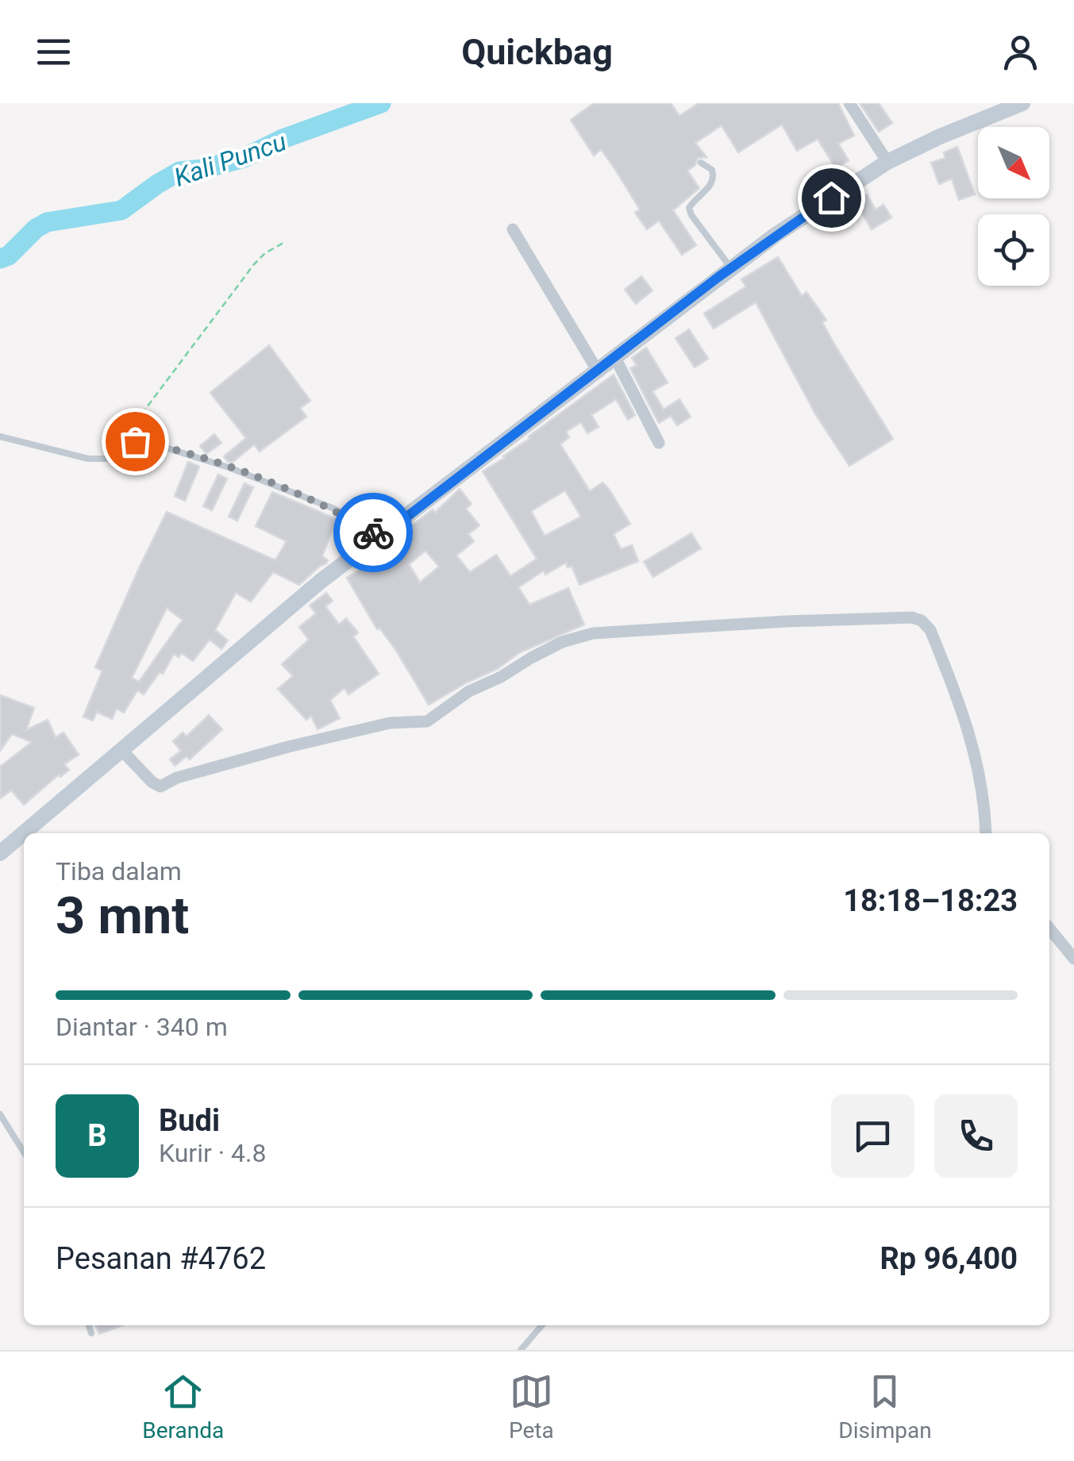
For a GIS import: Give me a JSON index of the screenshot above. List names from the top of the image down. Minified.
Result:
{"water":["Kali Puncu"],"north":"bottom right","page":{"header":"Quickbag","heading":["3 mnt","Tiba dalam","18:18–18:23"],"panel":["Budi","Kurir · 4.8","Pesanan #4762","Rp 96,400"],"bar":"Diantar · 340 m","round":"B","tabs":["Beranda","Peta","Disimpan"]}}
